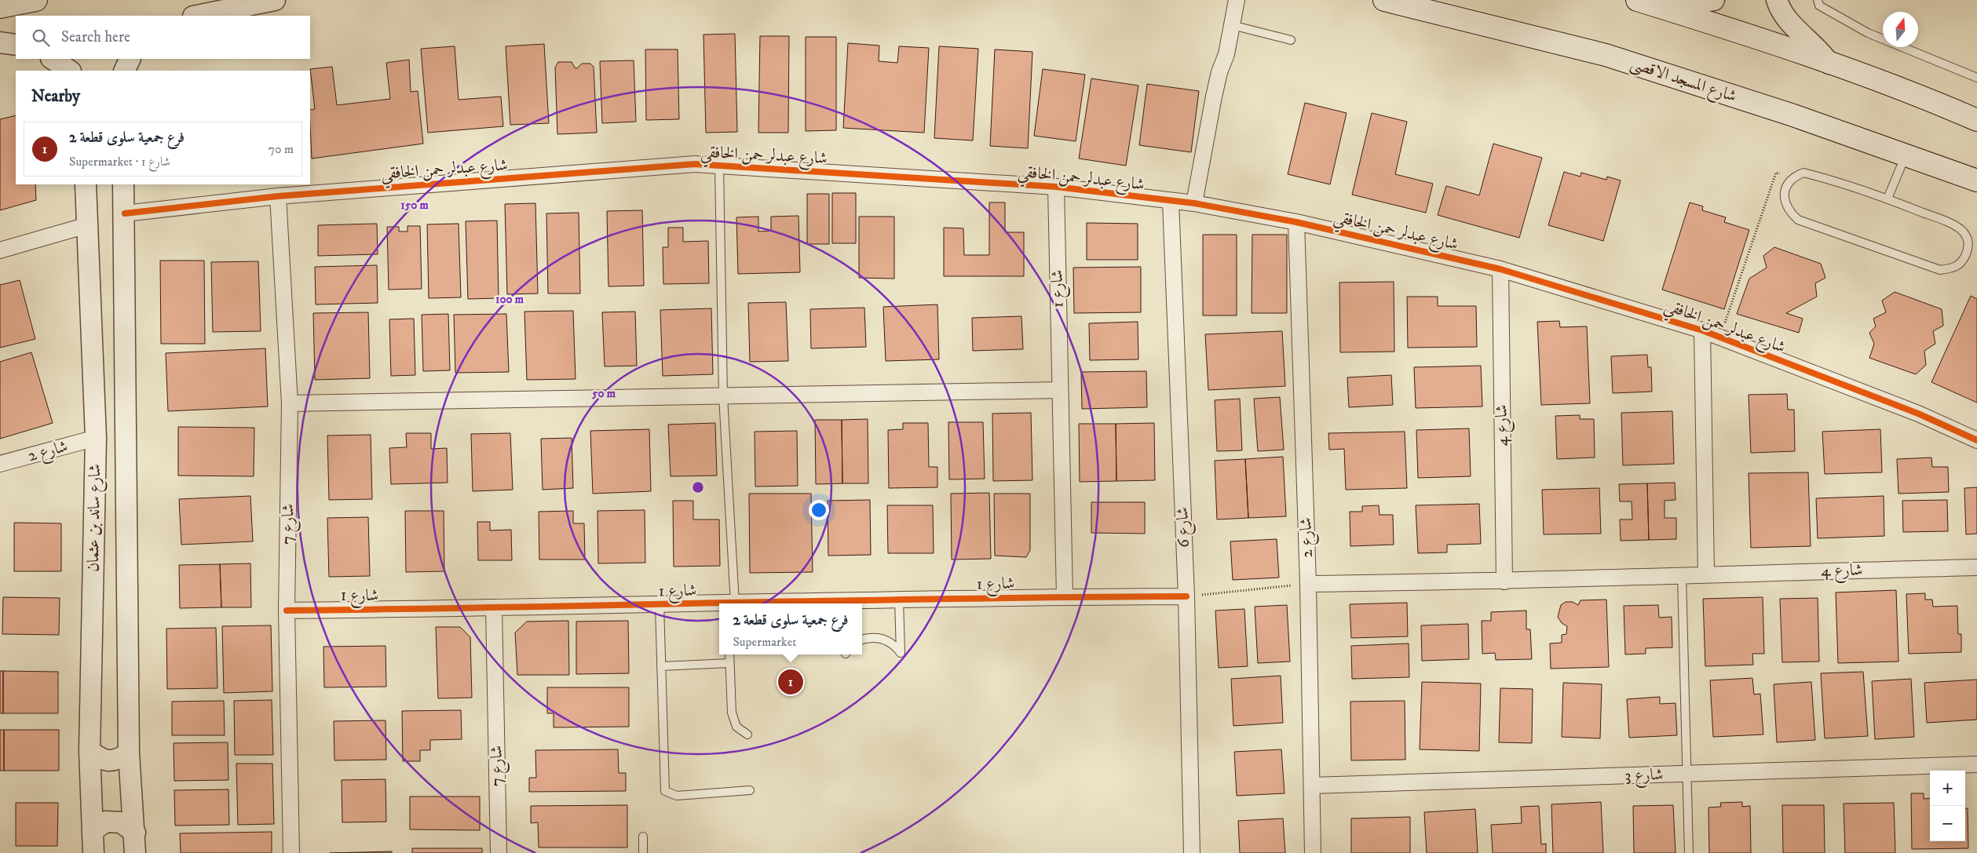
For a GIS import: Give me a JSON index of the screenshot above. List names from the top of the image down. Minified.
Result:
{"streets":{"main road":["شارع المسجد الاقصى"],"street":["شارع عبدلر حمن الخافقي","شارع 1","شارع 4","شارع 2","شارع ساند بن عثمان","شارع 7","شارع 6","شارع 3"]},"crossings":[["شارع عبدلر حمن الخافقي","شارع 1"],["شارع عبدلر حمن الخافقي","شارع 4"],["شارع عبدلر حمن الخافقي","شارع 2"],["شارع عبدلر حمن الخافقي","شارع ساند بن عثمان"],["شارع عبدلر حمن الخافقي","شارع 7"],["شارع عبدلر حمن الخافقي","شارع 6"],["شارع 1","شارع 7"],["شارع 1","شارع 6"],["شارع 4","شارع 2"],["شارع 2","شارع ساند بن عثمان"],["شارع 2","شارع 3"]],"north":"top","page":{"search":"Search here","heading":"Nearby","list":[{"mark":"1","name":"فرع جمعية سلوى قطعة 2","note":"Supermarket · شارع 1","value":"70 m"}],"popup":["فرع جمعية سلوى قطعة 2","Supermarket"],"pins":"1","map_buttons":["+","−"]},"rings":["150 m","100 m","50 m"]}
